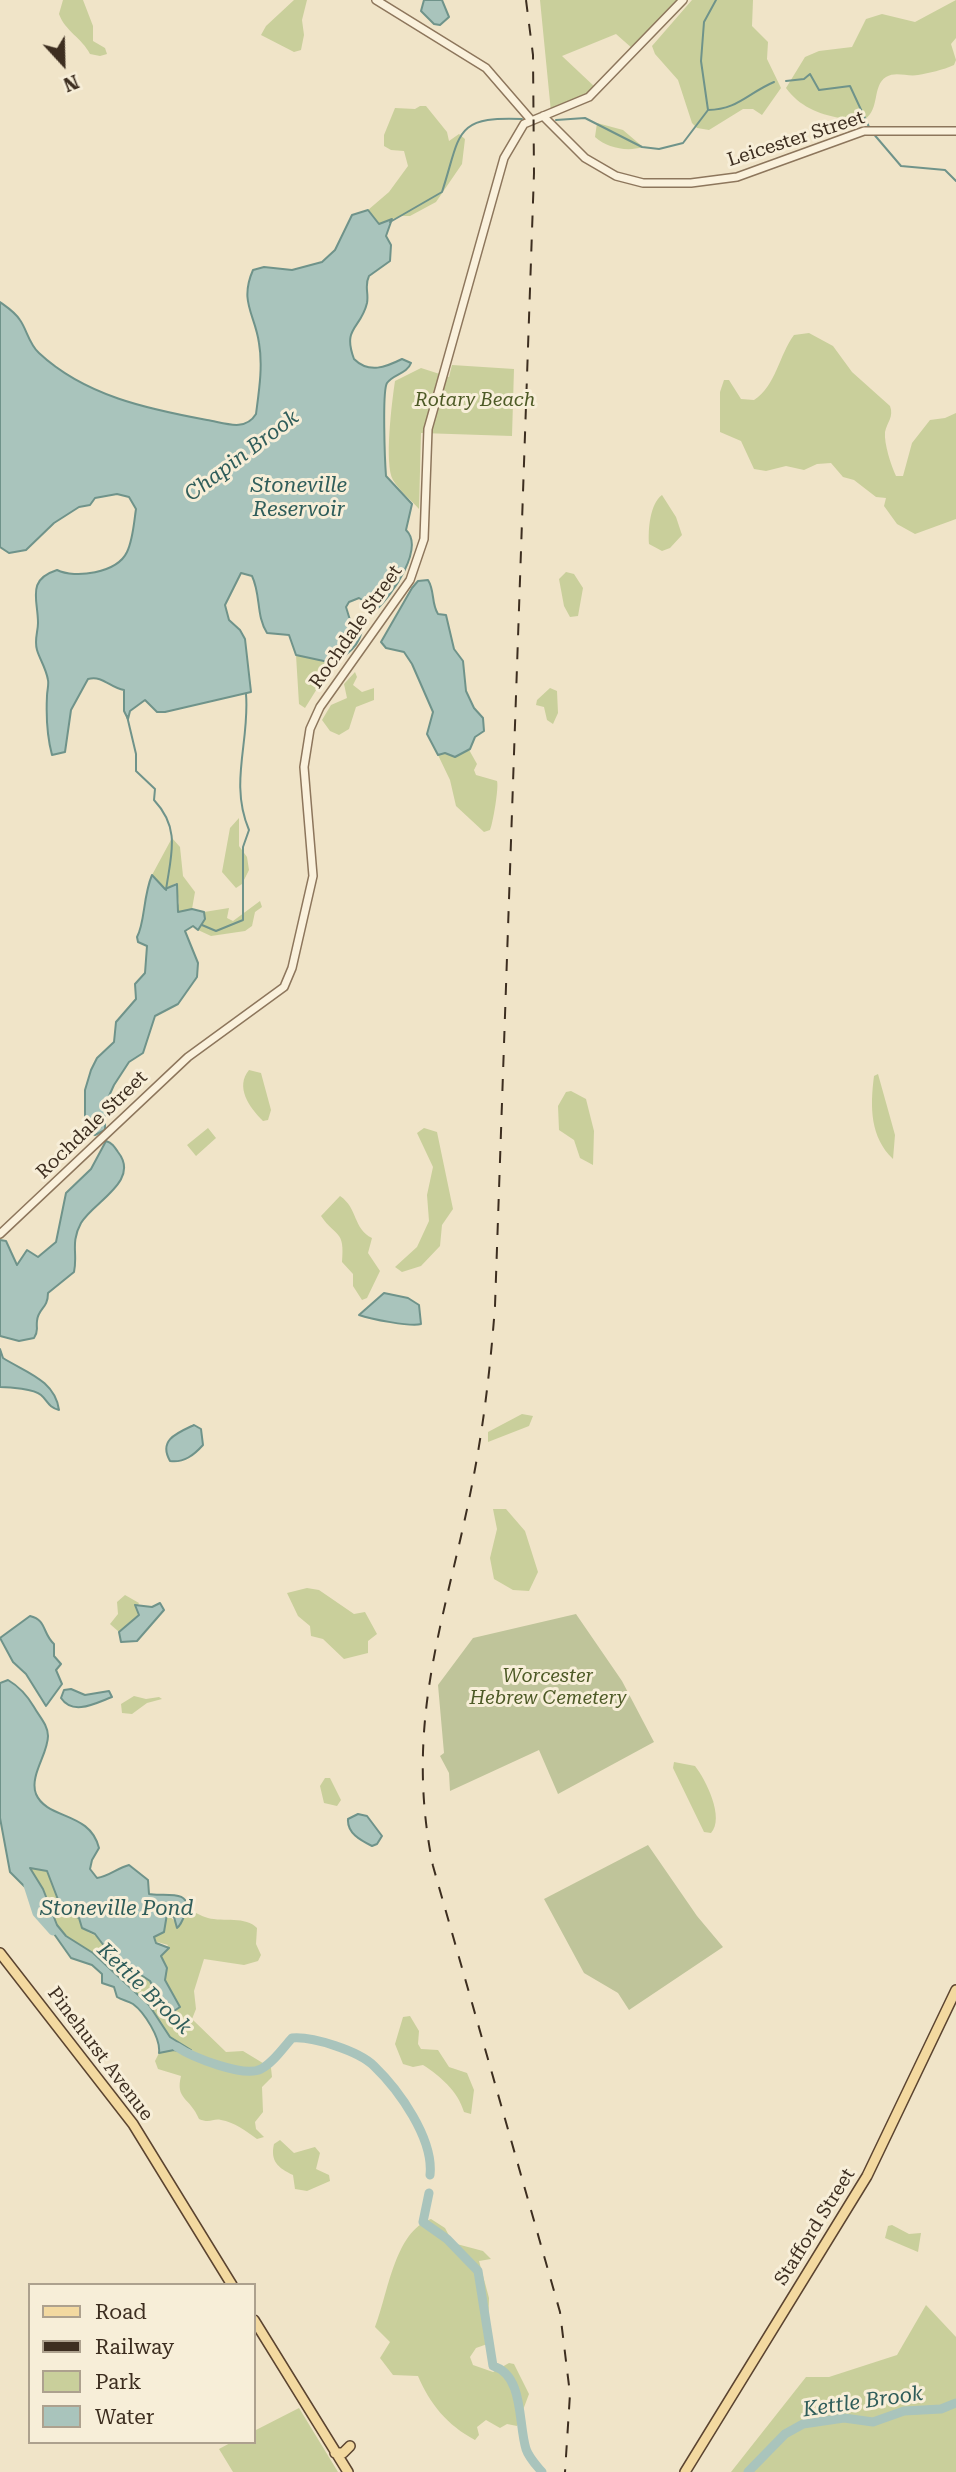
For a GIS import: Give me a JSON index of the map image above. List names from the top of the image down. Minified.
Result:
{"streets":{"main road":["Pinehurst Avenue","Stafford Street"],"street":["Leicester Street","Rochdale Street"]},"water":["Chapin Brook","Stoneville Reservoir","Stoneville Pond","Kettle Brook"],"parks":["Rotary Beach","Worcester Hebrew Cemetery"],"legend":["Road","Railway","Park","Water"],"north":"bottom"}
